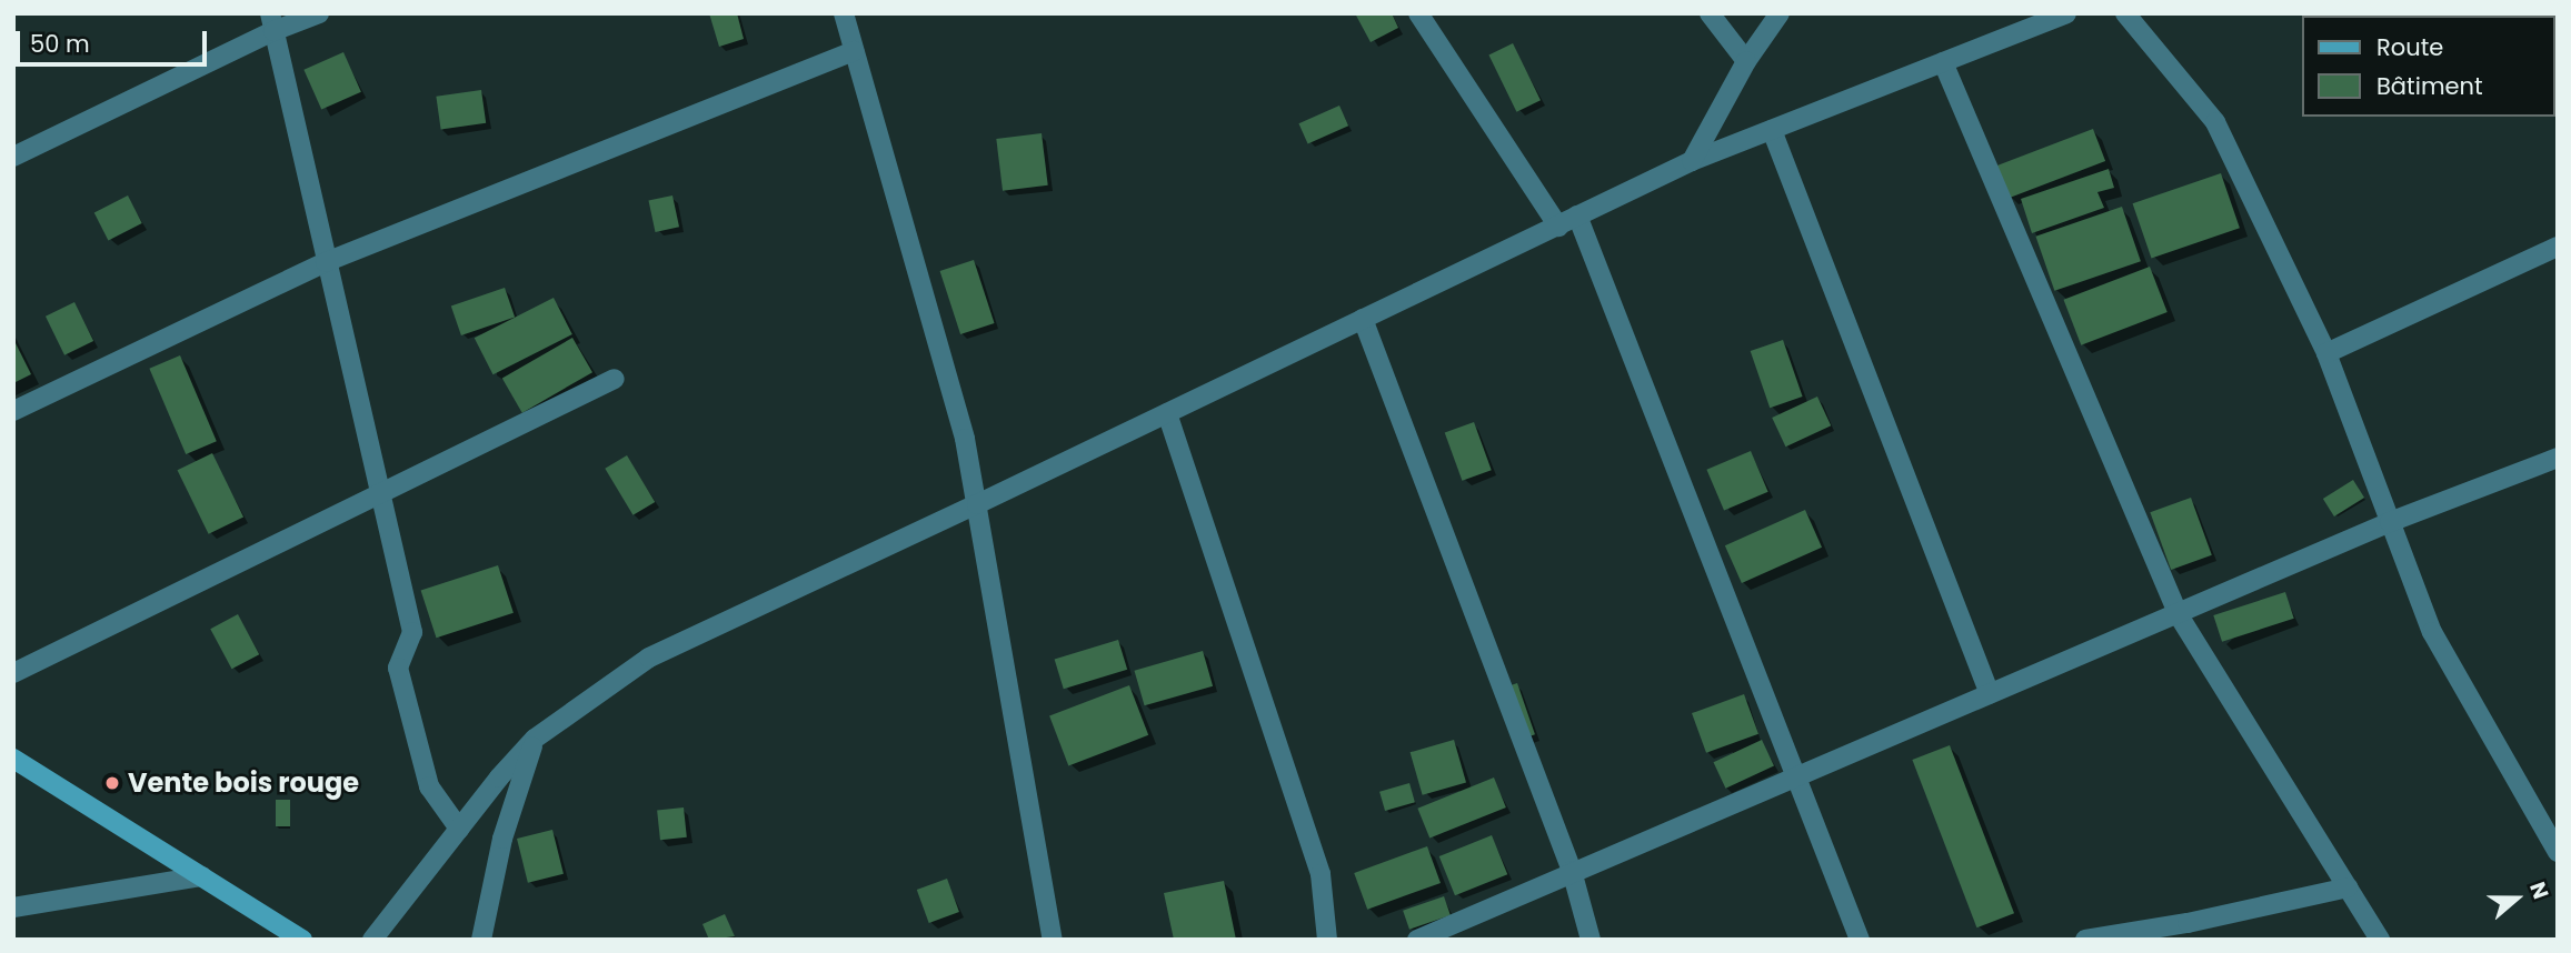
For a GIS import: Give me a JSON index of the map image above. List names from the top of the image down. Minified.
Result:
{"places":["Vente bois rouge"],"legend":["Route","Bâtiment"],"scale_bar":"50 m","north":"right"}
